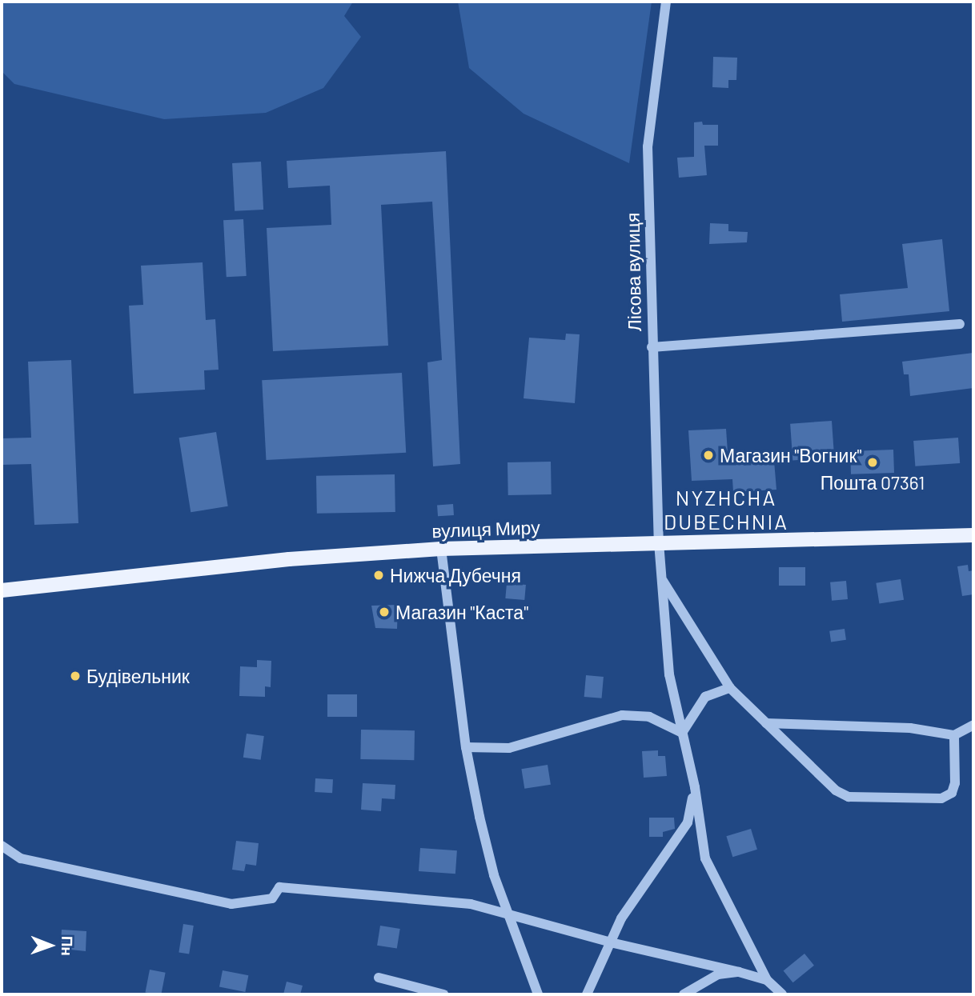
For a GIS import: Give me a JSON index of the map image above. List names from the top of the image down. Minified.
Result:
{"streets":{"main road":["вулиця Миру"],"street":["Лісова вулиця"]},"crossings":[["Лісова вулиця","вулиця Миру"]],"districts":["NYZHCHA DUBECHNIA"],"places":["Магазин \"Вогник\"","Пошта 07361","Нижча Дубечня","Магазин \"Каста\"","Будівельник"],"north":"right"}
